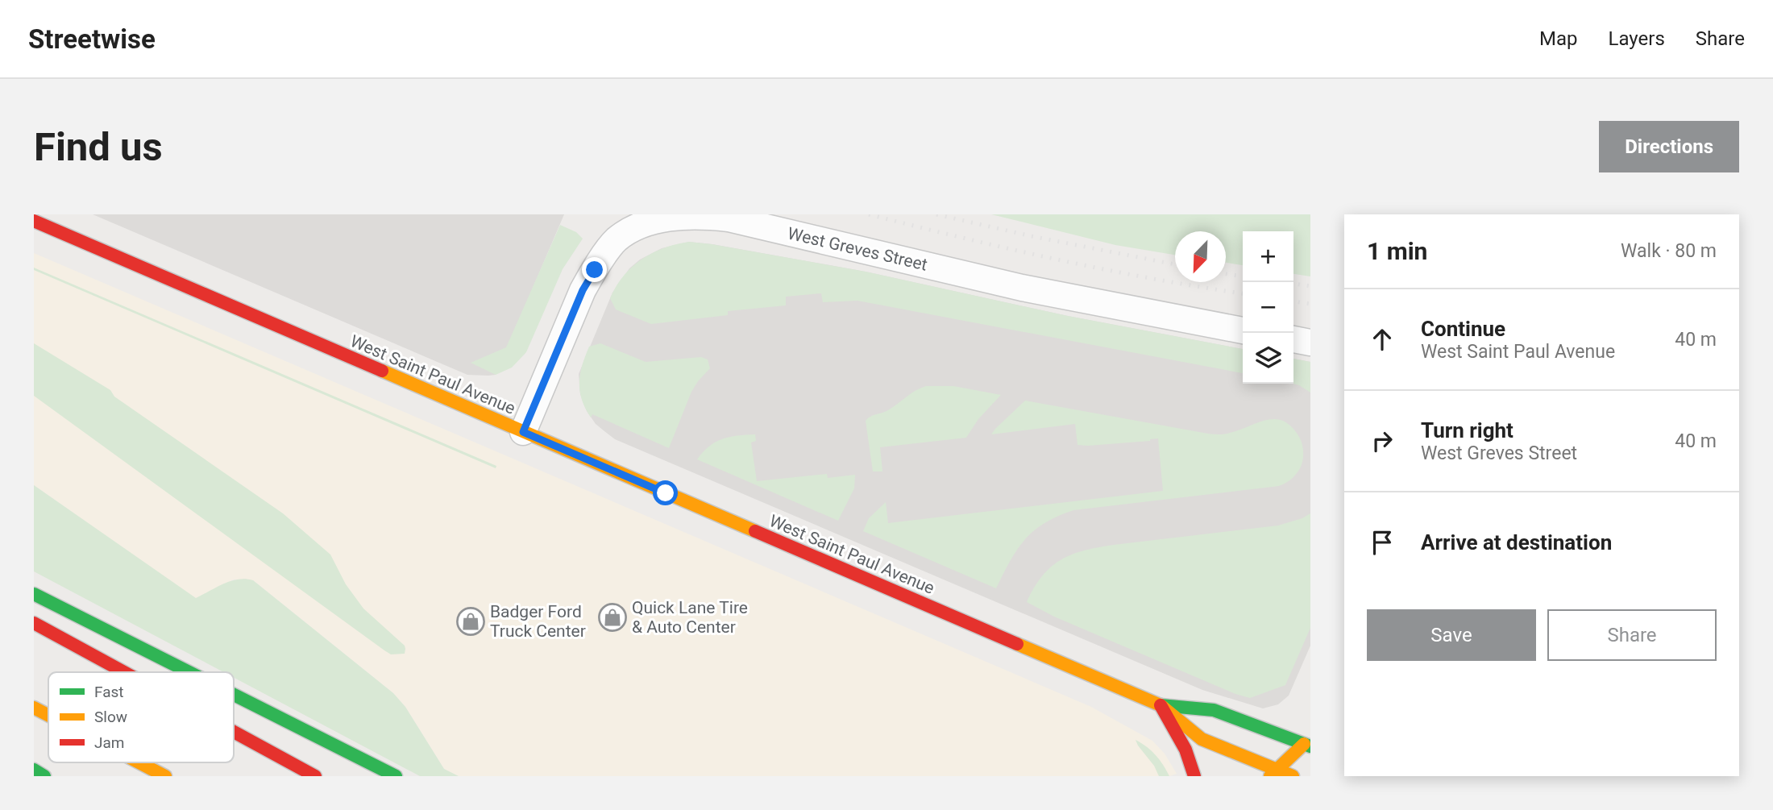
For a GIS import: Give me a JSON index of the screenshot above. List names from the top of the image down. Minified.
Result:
{"streets":{"main road":["West Saint Paul Avenue"],"street":["West Greves Street"]},"crossings":[["West Greves Street","West Saint Paul Avenue"]],"places":{"shop":["Quick Lane Tire & Auto Center","Badger Ford Truck Center"]},"legend":["Fast","Slow","Jam"],"north":"bottom left","page":{"header":"Streetwise","nav":["Map","Layers","Share"],"buttons":["Directions",["Save","Share"]],"title":"Find us","heading":["1 min","Walk · 80 m"],"map_buttons":["+","−"],"list":[["Continue","West Saint Paul Avenue","40 m"],["Turn right","West Greves Street","40 m"],"Arrive at destination"]}}
